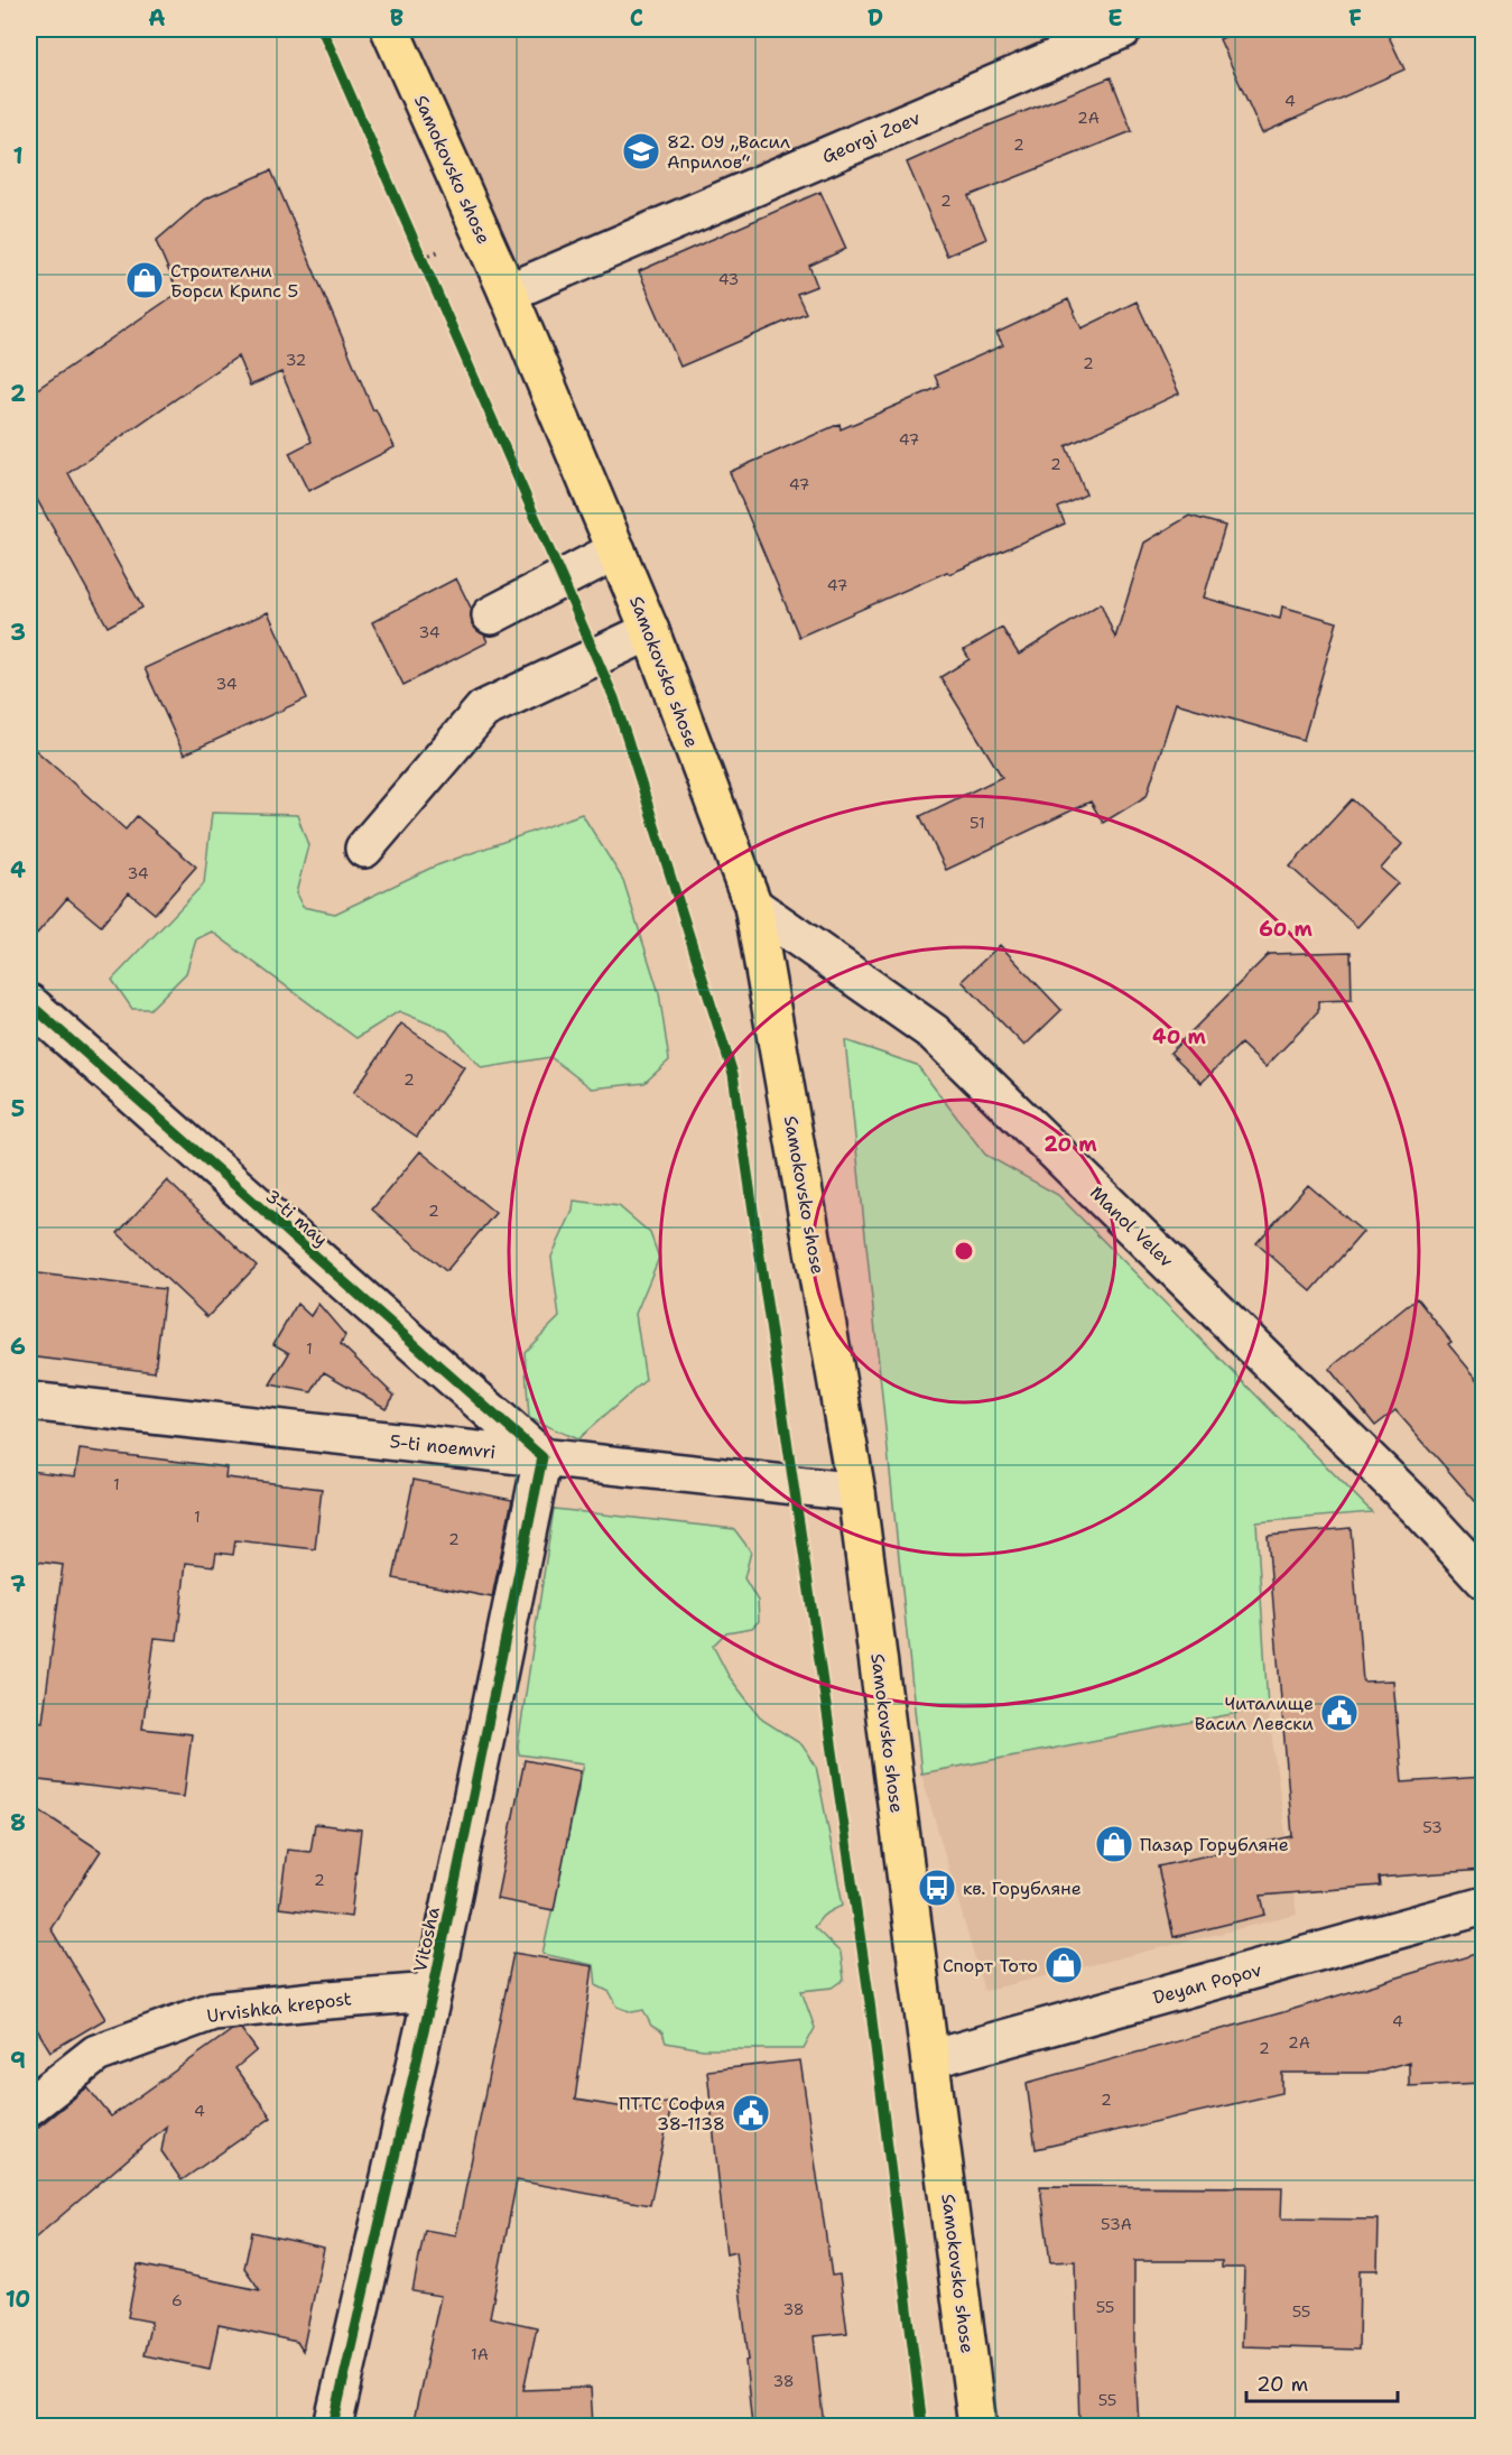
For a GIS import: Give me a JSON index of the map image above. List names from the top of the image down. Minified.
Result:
{"streets":{"main road":["Samokovsko shose"],"street":["Georgi Zoev","3-ti may","Manol Velev","5-ti noemvri","Vitosha","Deyan Popov","Urvishka krepost"]},"crossings":[["Georgi Zoev","Samokovsko shose"],["Samokovsko shose","Manol Velev"],["Samokovsko shose","5-ti noemvri"],["Samokovsko shose","Deyan Popov"],["3-ti may","5-ti noemvri"],["3-ti may","Vitosha"],["5-ti noemvri","Vitosha"],["Vitosha","Urvishka krepost"]],"places":{"school or university":["82. ОУ „Васил Априлов“"],"shop":["Строителни Борси Крипс 5","Пазар Горубляне","Спорт Тото"],"public building":["Читалище Васил Левски","ПТТС София 38-1138"],"bus stop":["кв. Горубляне"]},"house_numbers":["4","2А","2","2","43","32","2","47","2","47","47","34","34","51","34","2","2","1","1","1","2","53","2","4","2А","2","2","4","53А","6","55","38","55","1А","38","55"],"scale_bar":"20 m","grid":{"columns":["A","B","C","D","E","F"],"rows":["1","2","3","4","5","6","7","8","9","10"]},"rings":["60 m","40 m","20 m"]}
